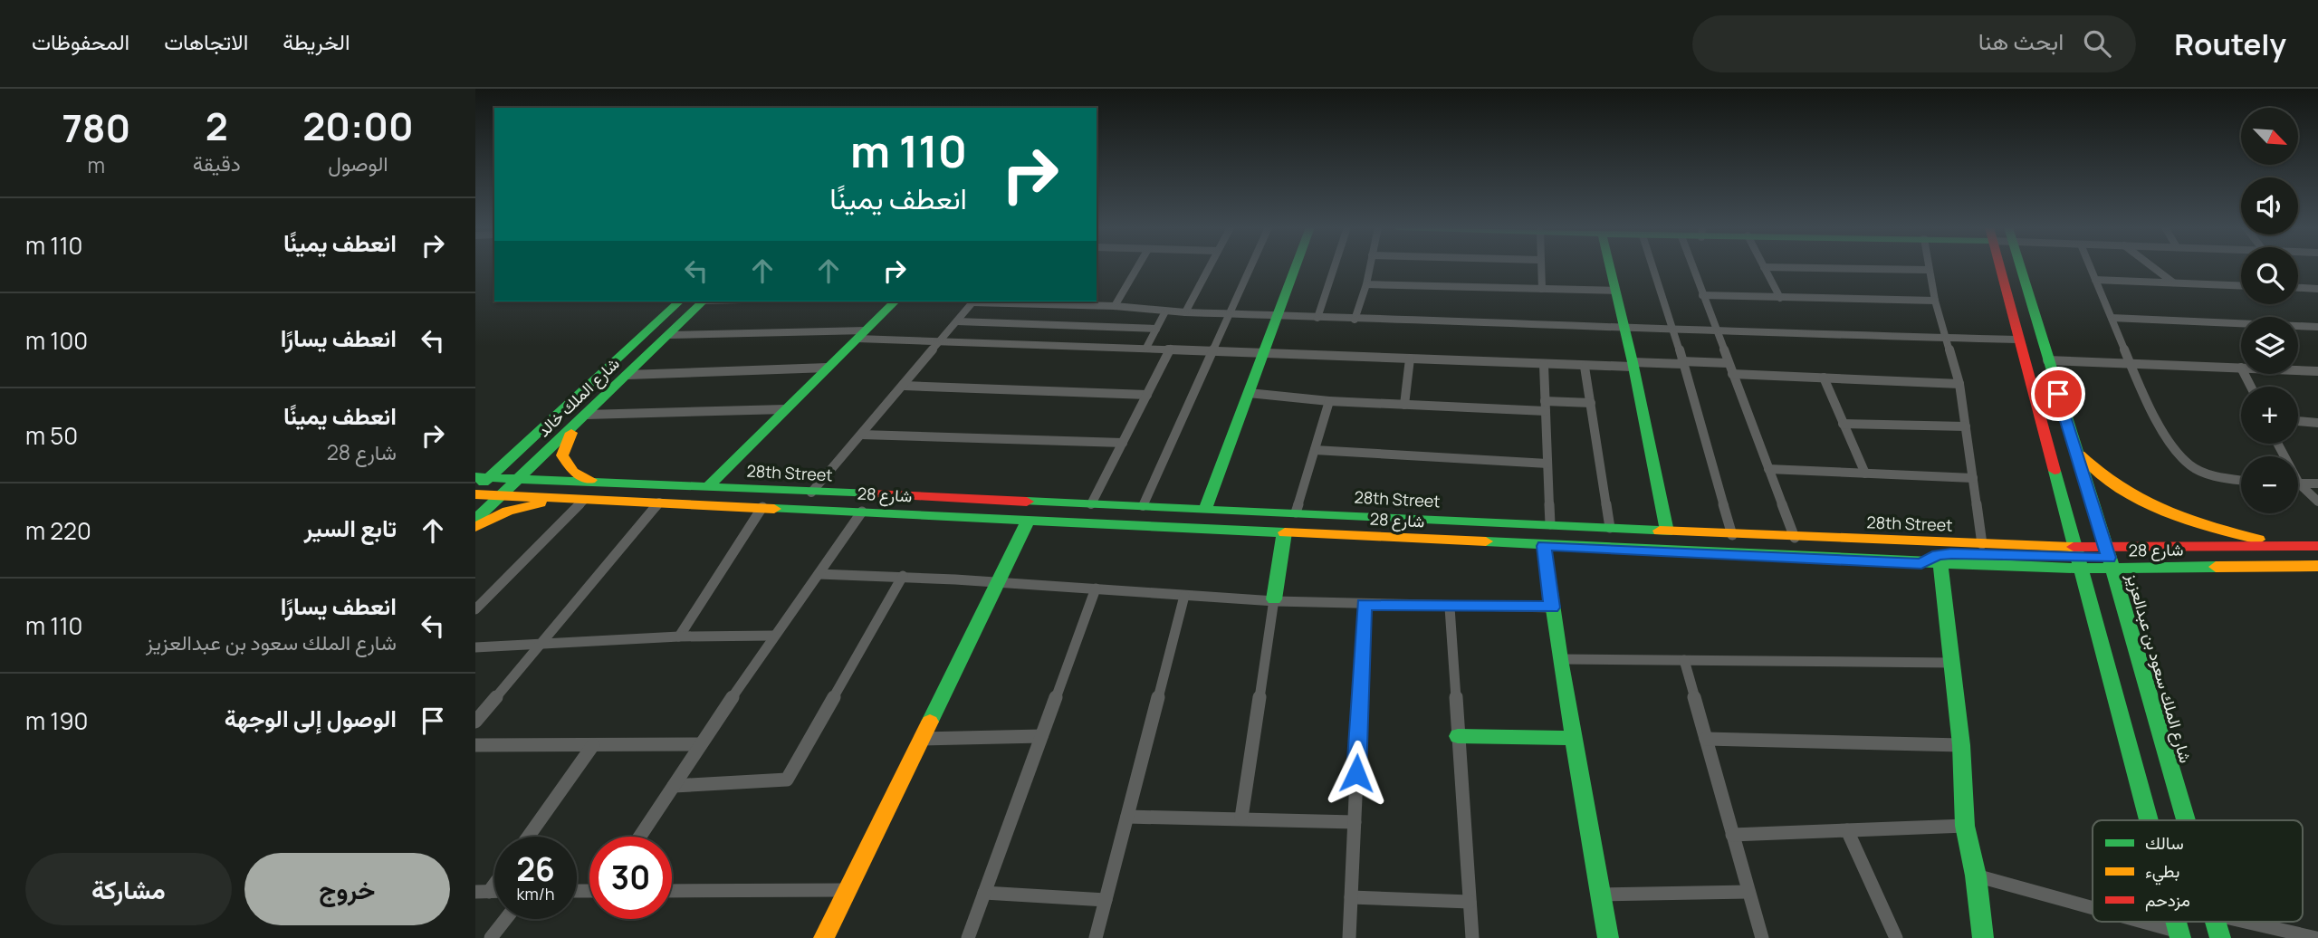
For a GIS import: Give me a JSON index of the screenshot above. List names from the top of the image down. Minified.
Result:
{"streets":{"main road":["شارع الملك خالد","28th Street","شارع 28","شارع الملك سعود بن عبدالعزيز"]},"crossings":[["شارع الملك خالد","28th Street"],["شارع الملك خالد","شارع 28"],["28th Street","شارع 28"],["28th Street","شارع الملك سعود بن عبدالعزيز"],["شارع 28","شارع الملك سعود بن عبدالعزيز"]],"legend":["سالك","بطيء","مزدحم"],"north":"bottom right","page":{"header":"Routely","search":"ابحث هنا","nav":["الخريطة","الاتجاهات","المحفوظات"],"eta":["20:00","الوصول","2","دقيقة","780","m"],"map_buttons":["+","−"],"turn":["110 m","انعطف يمينًا"],"list":[{"name":"انعطف يمينًا","value":"110 m"},{"name":"انعطف يسارًا","value":"100 m"},{"name":"انعطف يمينًا","note":"شارع 28","value":"50 m"},{"name":"تابع السير","value":"220 m"},{"name":"انعطف يسارًا","note":"شارع الملك سعود بن عبدالعزيز","value":"110 m"},{"name":"الوصول إلى الوجهة","value":"190 m"}],"speed":"26 km/h","limit":"30","buttons":["خروج","مشاركة"]}}
